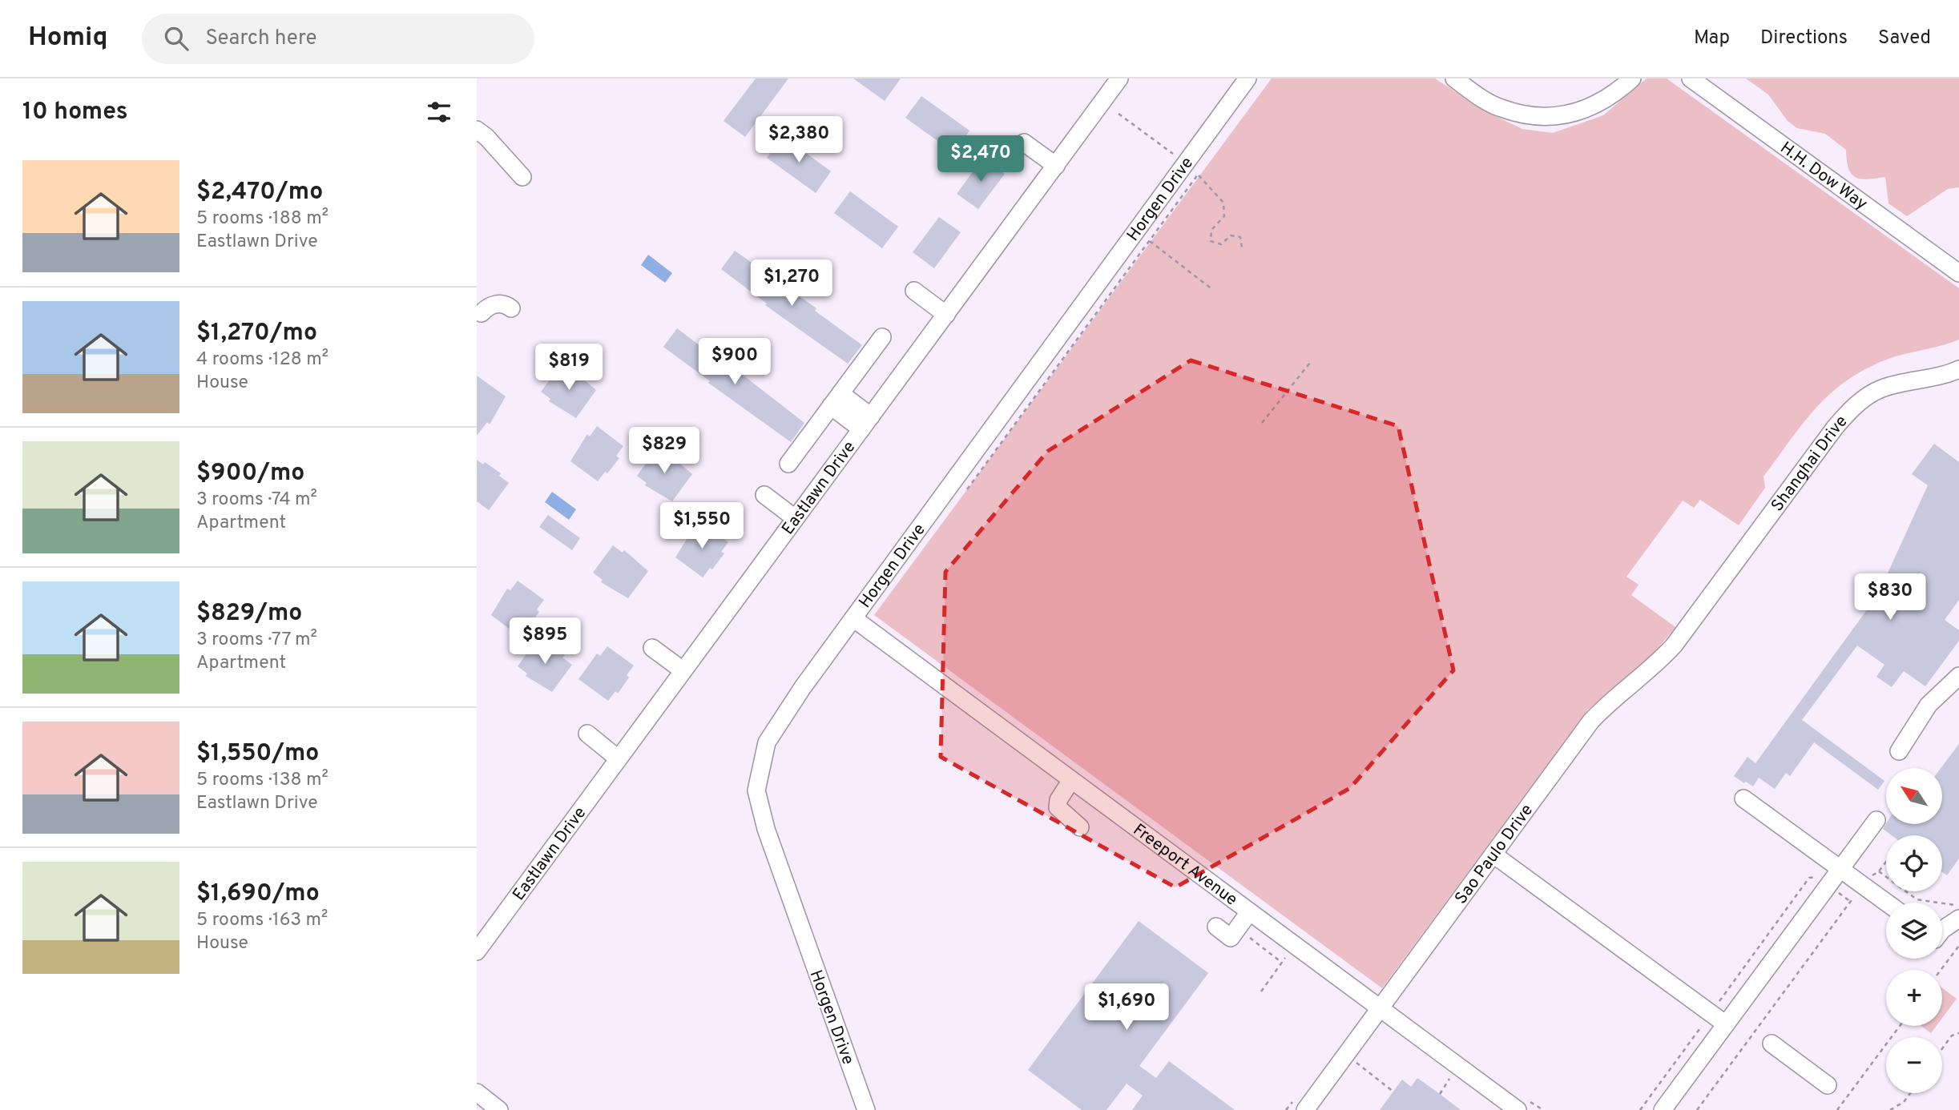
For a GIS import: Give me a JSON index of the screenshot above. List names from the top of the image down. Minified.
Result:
{"streets":{"street":["H.H. Dow Way","Horgen Drive","Shanghai Drive","Eastlawn Drive","Sao Paulo Drive","Freeport Avenue"]},"crossings":[["Horgen Drive","Freeport Avenue"],["Shanghai Drive","Sao Paulo Drive"],["Sao Paulo Drive","Freeport Avenue"]],"north":"top left","page":{"header":"Homiq","search":"Search here","nav":["Map","Directions","Saved"],"heading":"10 homes","price":["$2,380","$2,470","$1,270","$900","$819","$829","$1,550","$830","$895","$1,690"],"list":[{"name":"$2,470/mo","note":"5 rooms · 188 m² · Eastlawn Drive"},{"name":"$1,270/mo","note":"4 rooms · 128 m² · House"},{"name":"$900/mo","note":"3 rooms · 74 m² · Apartment"},{"name":"$829/mo","note":"3 rooms · 77 m² · Apartment"},{"name":"$1,550/mo","note":"5 rooms · 138 m² · Eastlawn Drive"},{"name":"$1,690/mo","note":"5 rooms · 163 m² · House"}],"map_buttons":["+","−"]}}
